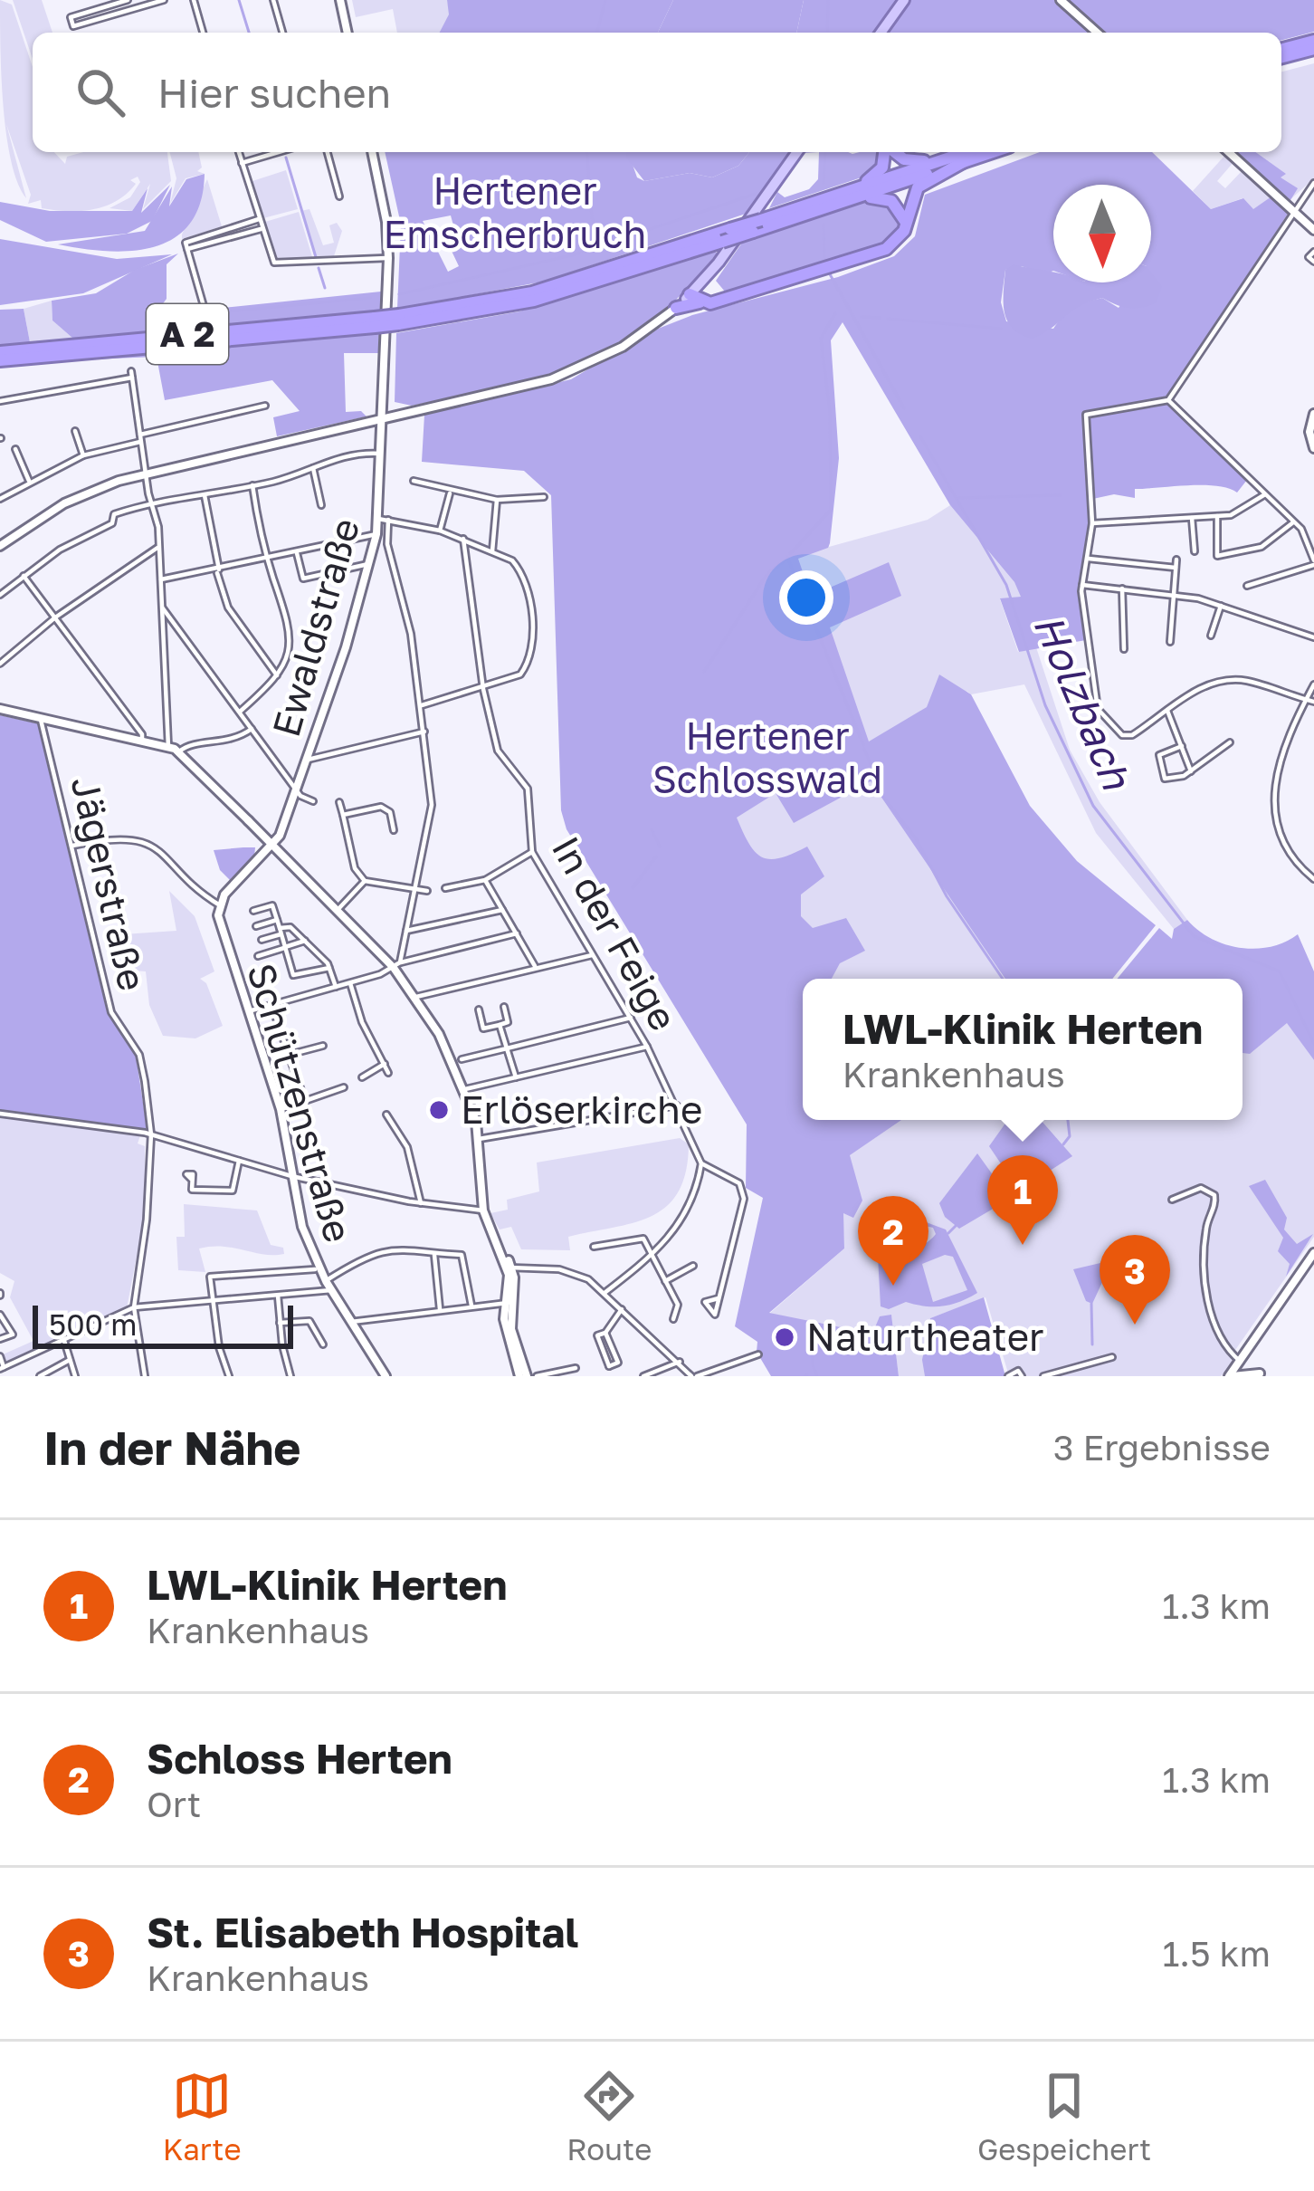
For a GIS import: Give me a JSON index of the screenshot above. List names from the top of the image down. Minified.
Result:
{"streets":{"highway":["A 2"],"main road":["Ewaldstraße","Schützenstraße"],"street":["Jägerstraße","In der Feige"]},"water":["Holzbach"],"parks":["Hertener Emscherbruch","Hertener Schlosswald"],"places":["Erlöserkirche","Naturtheater"],"scale_bar":"500 m","north":"bottom","page":{"search":"Hier suchen","popup":["LWL-Klinik Herten","Krankenhaus"],"pins":["1","2","3"],"scale":"500 m","heading":["In der Nähe","3 Ergebnisse"],"list":[{"mark":"1","name":"LWL-Klinik Herten","note":"Krankenhaus","value":"1.3 km"},{"mark":"2","name":"Schloss Herten","note":"Ort","value":"1.3 km"},{"mark":"3","name":"St. Elisabeth Hospital","note":"Krankenhaus","value":"1.5 km"}],"nav":["Karte","Route","Gespeichert"]}}
